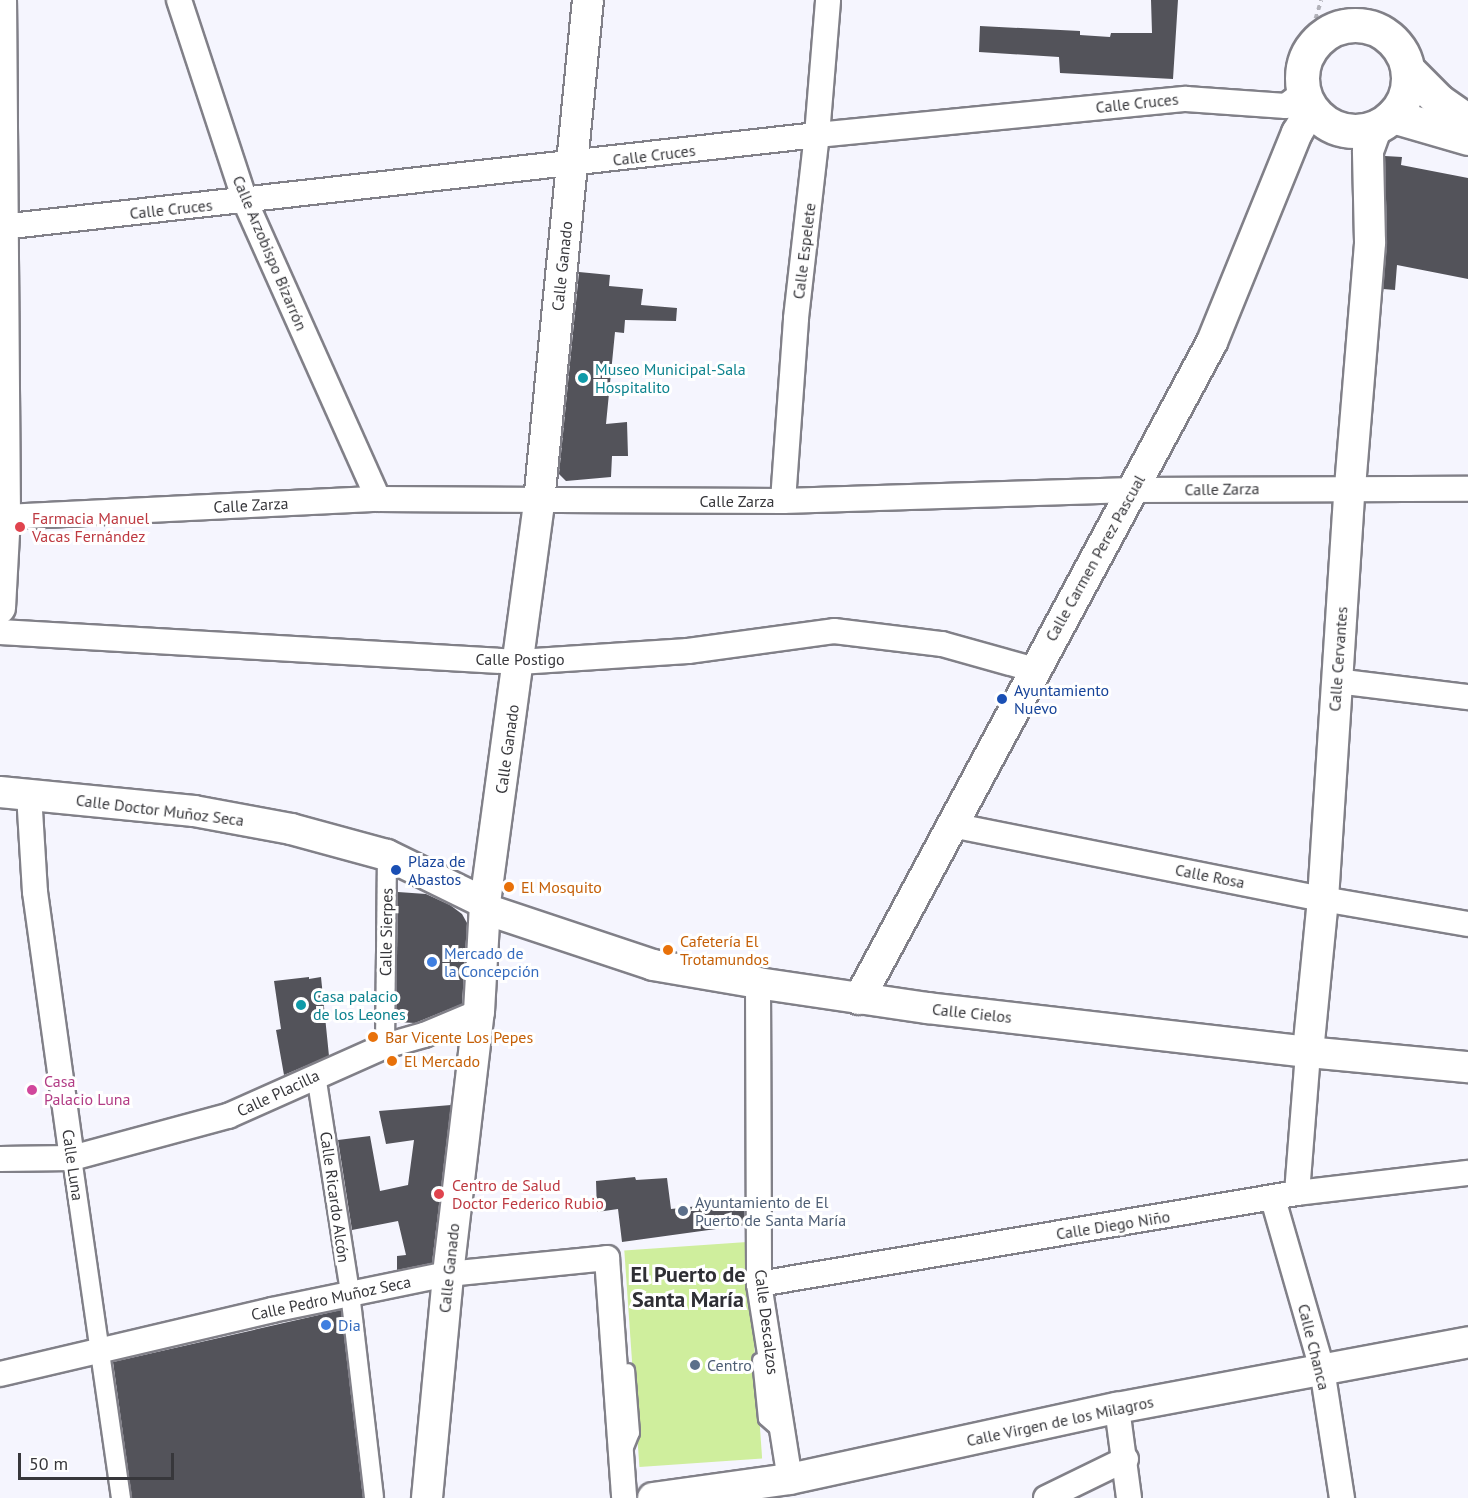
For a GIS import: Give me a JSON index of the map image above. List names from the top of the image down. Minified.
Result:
{"streets":{"street":["Calle Cruces","Calle Espelete","Calle Arzobispo Bizarrón","Calle Ganado","Calle Zarza","Calle Carmen Perez Pascual","Calle Postigo","Calle Cervantes","Calle Doctor Muñoz Seca","Calle Rosa","Calle Sierpes","Calle Cielos","Calle Placilla","Calle Luna","Calle Ricardo Alcón","Calle Diego Niño","Calle Pedro Muñoz Seca","Calle Descalzos","Calle Chanca","Calle Virgen de los Milagros"]},"crossings":[["Calle Cruces","Calle Espelete"],["Calle Cruces","Calle Arzobispo Bizarrón"],["Calle Cruces","Calle Ganado"],["Calle Cruces","Calle Carmen Perez Pascual"],["Calle Cruces","Calle Cervantes"],["Calle Espelete","Calle Zarza"],["Calle Arzobispo Bizarrón","Calle Zarza"],["Calle Ganado","Calle Zarza"],["Calle Ganado","Calle Postigo"],["Calle Ganado","Calle Doctor Muñoz Seca"],["Calle Ganado","Calle Cielos"],["Calle Ganado","Calle Placilla"],["Calle Ganado","Calle Pedro Muñoz Seca"],["Calle Zarza","Calle Carmen Perez Pascual"],["Calle Zarza","Calle Cervantes"],["Calle Carmen Perez Pascual","Calle Postigo"],["Calle Carmen Perez Pascual","Calle Cervantes"],["Calle Carmen Perez Pascual","Calle Rosa"],["Calle Carmen Perez Pascual","Calle Cielos"],["Calle Cervantes","Calle Rosa"],["Calle Cervantes","Calle Cielos"],["Calle Cervantes","Calle Diego Niño"],["Calle Doctor Muñoz Seca","Calle Sierpes"],["Calle Doctor Muñoz Seca","Calle Cielos"],["Calle Doctor Muñoz Seca","Calle Luna"],["Calle Sierpes","Calle Placilla"],["Calle Cielos","Calle Descalzos"],["Calle Placilla","Calle Luna"],["Calle Placilla","Calle Ricardo Alcón"],["Calle Luna","Calle Pedro Muñoz Seca"],["Calle Ricardo Alcón","Calle Pedro Muñoz Seca"],["Calle Diego Niño","Calle Descalzos"],["Calle Diego Niño","Calle Chanca"],["Calle Descalzos","Calle Virgen de los Milagros"],["Calle Chanca","Calle Virgen de los Milagros"]],"districts":["El Puerto de Santa María"],"places":["Museo Municipal-Sala Hospitalito","Farmacia Manuel Vacas Fernández","Ayuntamiento Nuevo","Plaza de Abastos","El Mosquito","Cafetería El Trotamundos","Mercado de la Concepción","Casa palacio de los Leones","Bar Vicente Los Pepes","El Mercado","Casa Palacio Luna","Centro de Salud Doctor Federico Rubio","Ayuntamiento de El Puerto de Santa María","Dia","Centro"],"scale_bar":"50 m"}
